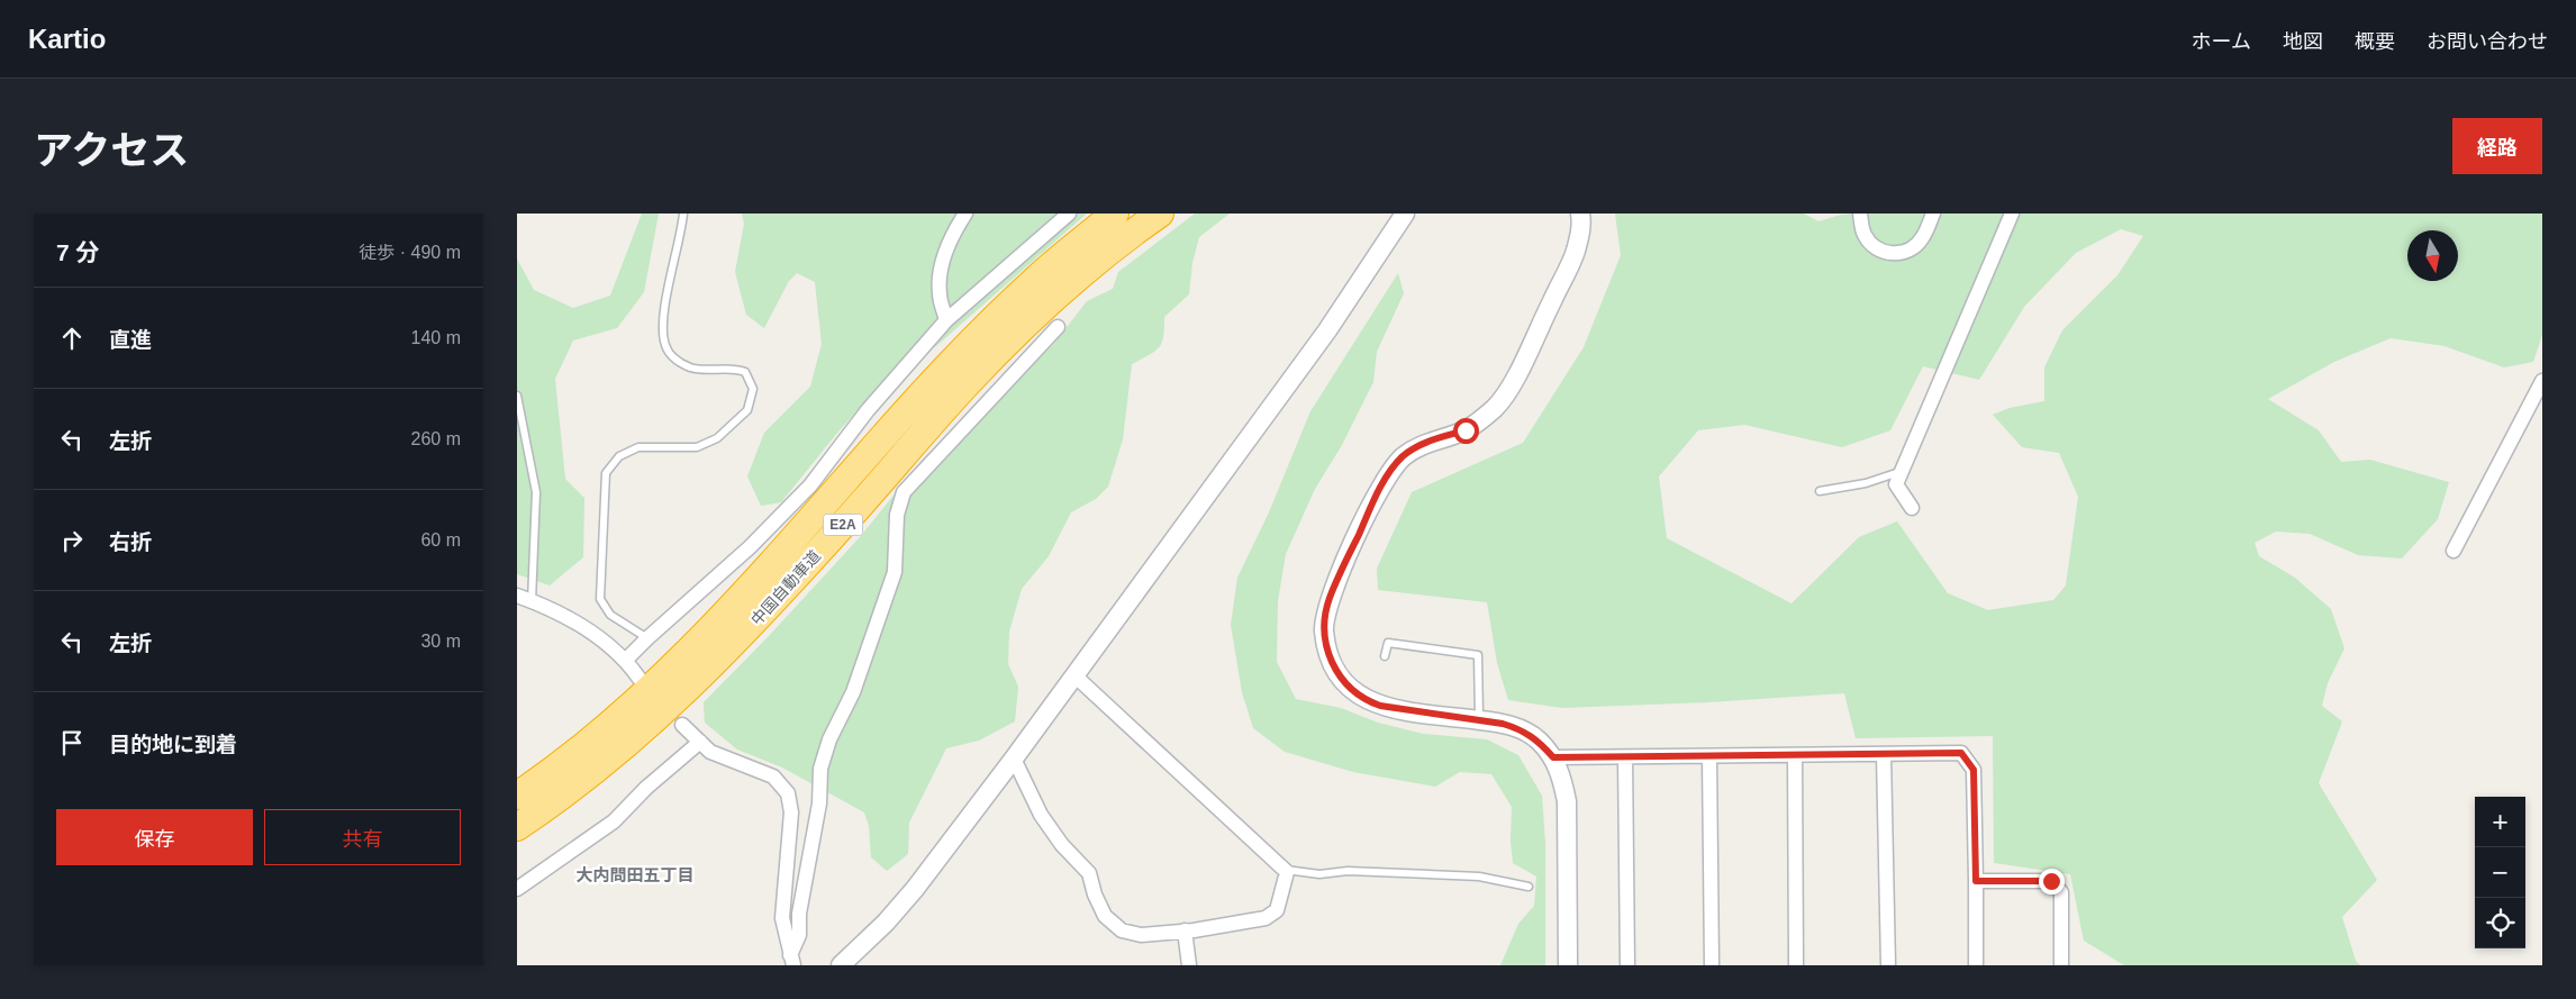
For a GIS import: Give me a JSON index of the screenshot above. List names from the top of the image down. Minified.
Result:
{"streets":{"highway":["E2A","中国自動車道"]},"districts":["大内問田五丁目"],"north":"bottom","page":{"header":"Kartio","nav":["ホーム","地図","概要","お問い合わせ"],"title":"アクセス","buttons":["経路",["保存","共有"]],"heading":["7 分","徒歩 · 490 m"],"list":[["直進","140 m"],["左折","260 m"],["右折","60 m"],["左折","30 m"],"目的地に到着"],"map_buttons":["+","−"]}}
